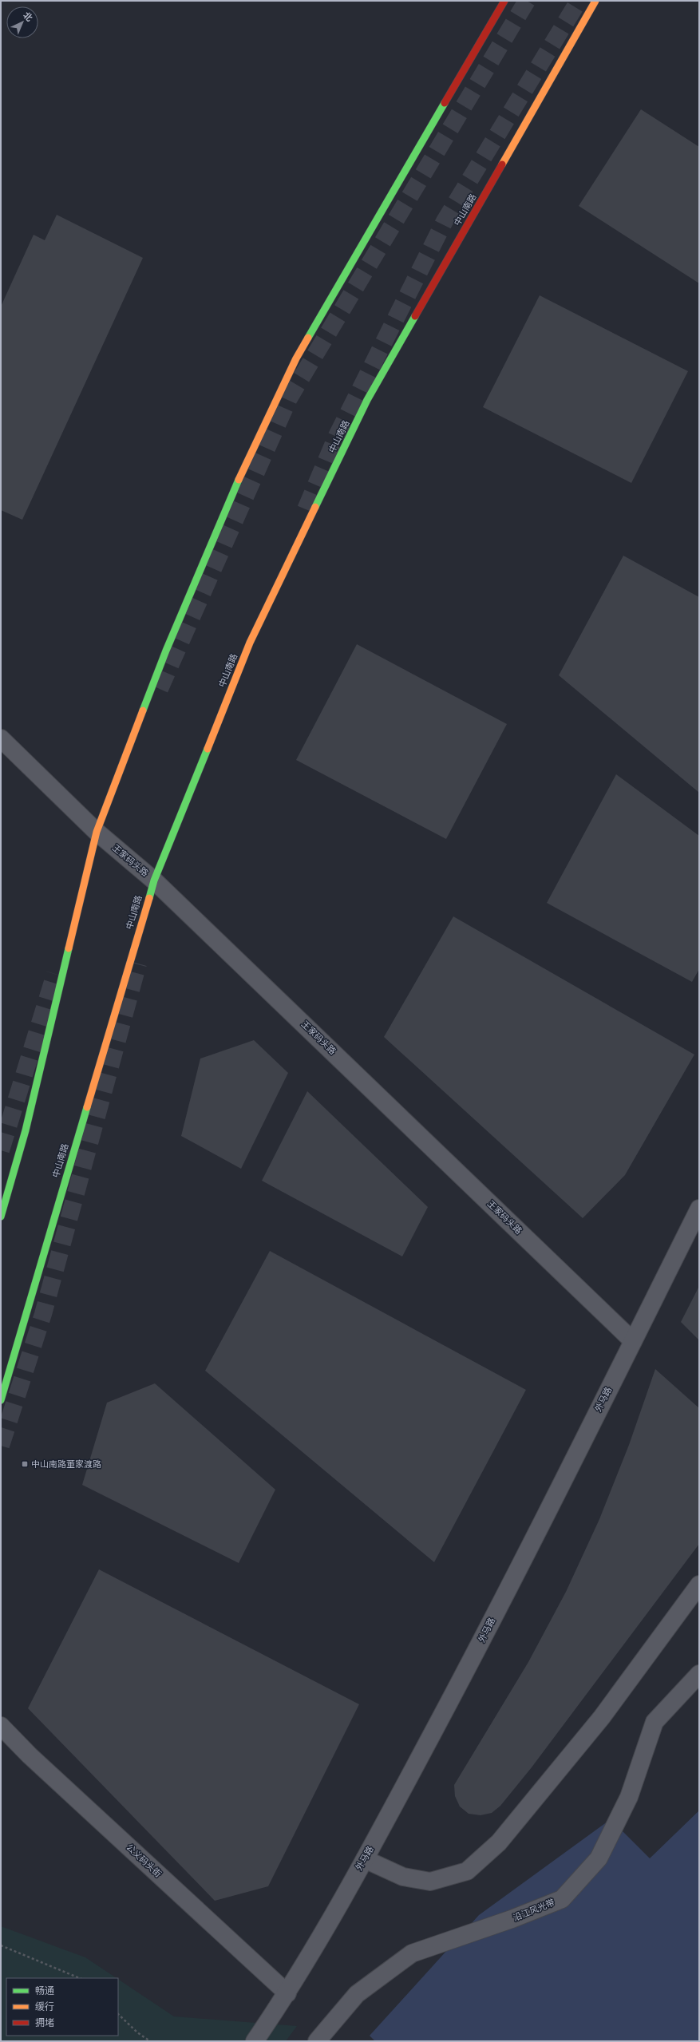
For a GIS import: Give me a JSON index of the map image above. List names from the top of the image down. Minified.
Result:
{"streets":{"main road":["中山南路"],"street":["王家码头路","外马路","公义码头街","沿江风光带"]},"crossings":[["中山南路","王家码头路"],["王家码头路","外马路"],["外马路","公义码头街"]],"places":{"transit":["中山南路董家渡路"]},"legend":["畅通","缓行","拥堵"],"north":"top right"}
